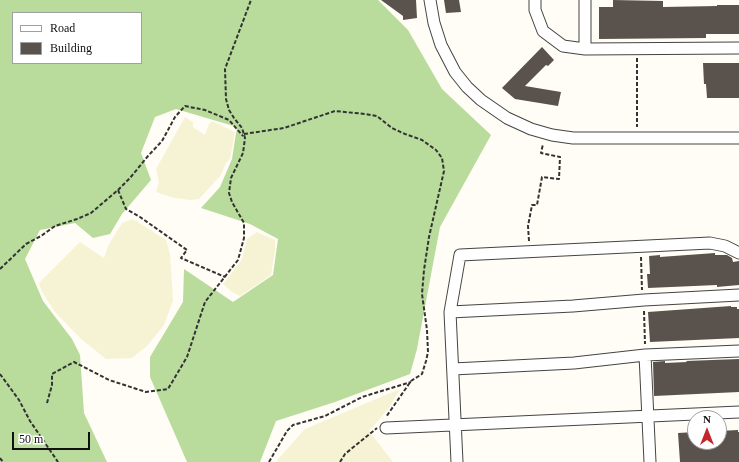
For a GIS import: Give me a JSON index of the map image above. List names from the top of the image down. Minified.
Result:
{"legend":["Road","Building"],"scale_bar":"50 m","north":"top"}
